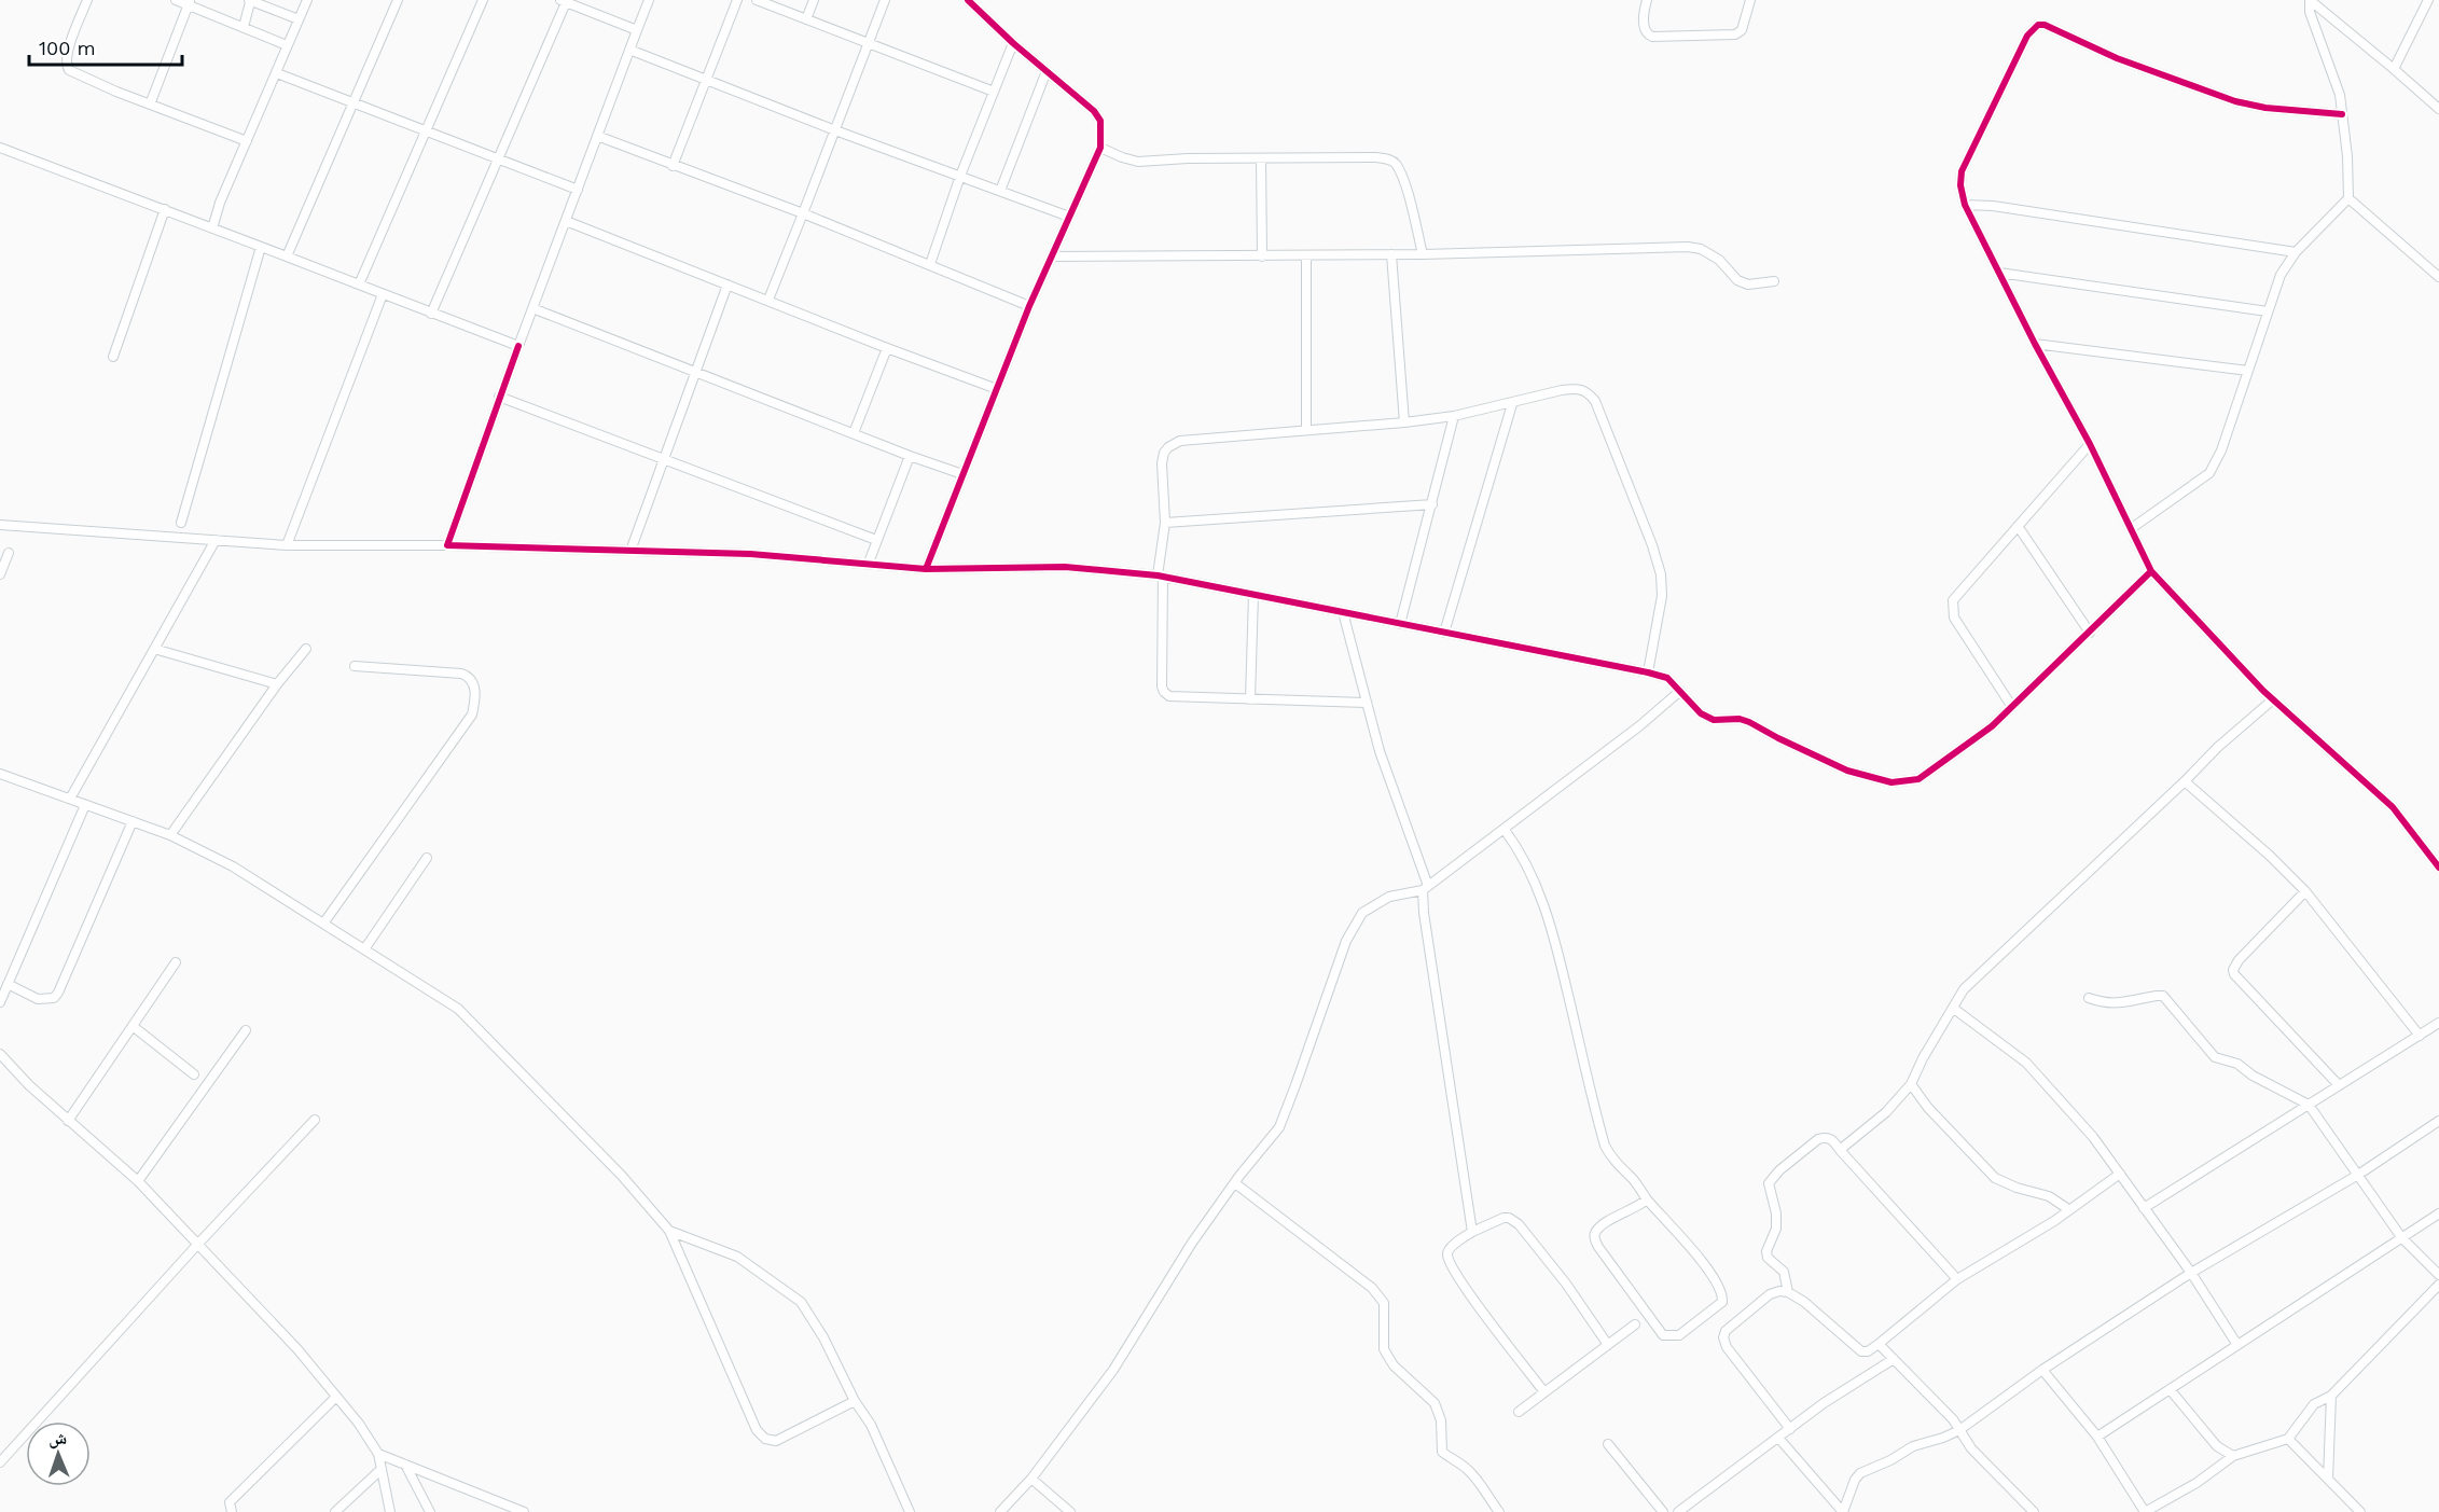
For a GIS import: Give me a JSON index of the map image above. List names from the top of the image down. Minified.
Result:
{"scale_bar":"100 m","north":"top"}
